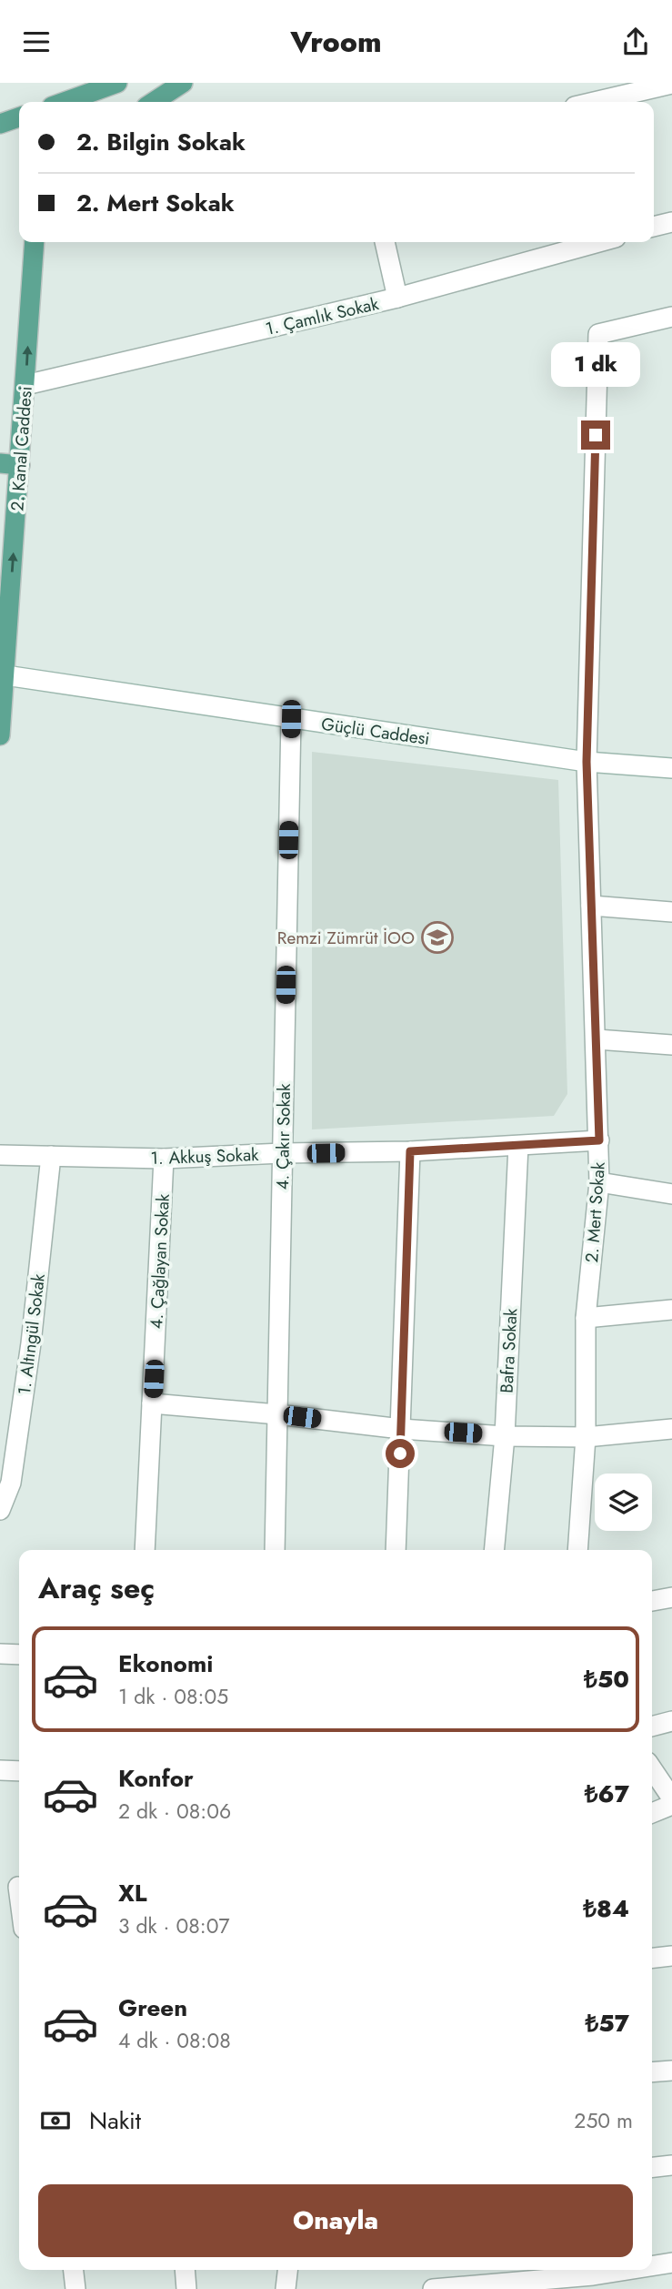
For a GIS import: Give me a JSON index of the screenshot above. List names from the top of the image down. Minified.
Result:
{"streets":{"main road":["2. Kanal Caddesi"],"street":["1. Çamlık Sokak","Güçlü Caddesi","4. Çakır Sokak","1. Akkuş Sokak","2. Mert Sokak","4. Çağlayan Sokak","1. Altıngül Sokak","Bafra Sokak"]},"crossings":[["1. Çamlık Sokak","2. Kanal Caddesi"],["2. Kanal Caddesi","Güçlü Caddesi"],["Güçlü Caddesi","4. Çakır Sokak"],["Güçlü Caddesi","2. Mert Sokak"],["4. Çakır Sokak","1. Akkuş Sokak"],["1. Akkuş Sokak","2. Mert Sokak"],["1. Akkuş Sokak","4. Çağlayan Sokak"],["1. Akkuş Sokak","1. Altıngül Sokak"],["1. Akkuş Sokak","Bafra Sokak"]],"one_way":["2. Kanal Caddesi"],"places":{"school or university":["Remzi Zümrüt İOO"]},"page":{"header":"Vroom","banner":["2. Bilgin Sokak","2. Mert Sokak"],"bubble":"1 dk","heading":"Araç seç","list":[{"name":"Ekonomi","note":"1 dk · 08:05","value":"₺50"},{"name":"Konfor","note":"2 dk · 08:06","value":"₺67"},{"name":"XL","note":"3 dk · 08:07","value":"₺84"},{"name":"Green","note":"4 dk · 08:08","value":"₺57"}],"pay":["Nakit","250 m"],"buttons":"Onayla"}}
